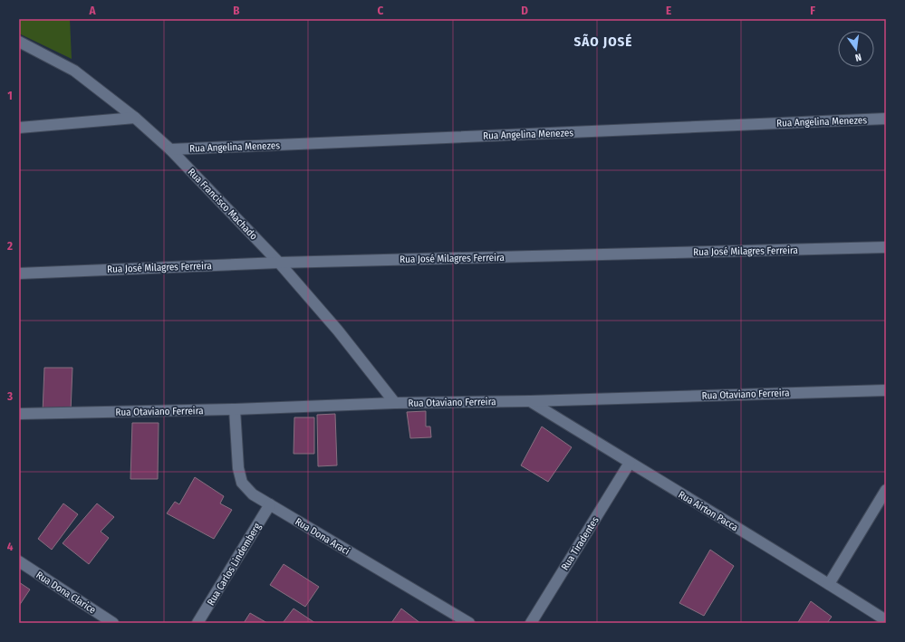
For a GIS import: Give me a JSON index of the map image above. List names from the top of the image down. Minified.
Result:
{"streets":{"street":["Rua Angelina Menezes","Rua Francisco Machado","Rua José Milagres Ferreira","Rua Otaviano Ferreira","Rua Airton Pacca","Rua Dona Araci","Rua Tiradentes","Rua Carlos Lindemberg","Rua Dona Clarice"]},"crossings":[["Rua Angelina Menezes","Rua Francisco Machado"],["Rua Francisco Machado","Rua José Milagres Ferreira"],["Rua Francisco Machado","Rua Otaviano Ferreira"],["Rua Otaviano Ferreira","Rua Airton Pacca"],["Rua Otaviano Ferreira","Rua Dona Araci"],["Rua Airton Pacca","Rua Tiradentes"],["Rua Dona Araci","Rua Carlos Lindemberg"]],"districts":["SÃO JOSÉ"],"north":"bottom","grid":{"columns":["A","B","C","D","E","F"],"rows":["1","2","3","4"]}}
